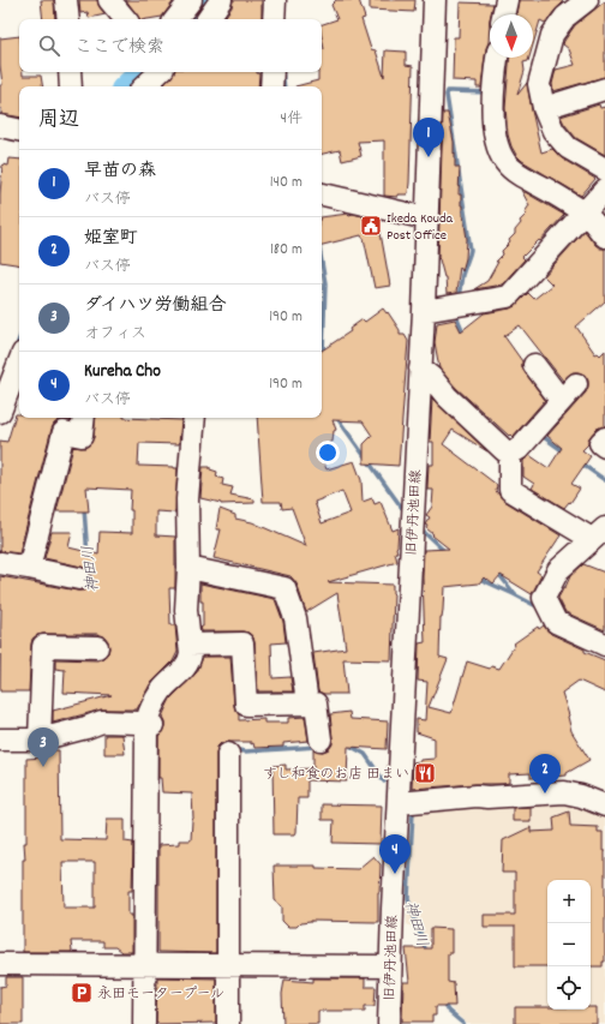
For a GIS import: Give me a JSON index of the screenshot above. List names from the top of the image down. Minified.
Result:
{"streets":{"street":["旧伊丹池田線"]},"water":["神田川"],"places":{"public building":["Ikeda Kouda Post Office"],"restaurant":["すし和食のお店 田まい"],"parking":["永田モータープール"]},"north":"bottom","page":{"search":"ここで検索","heading":["周辺","4件"],"pins":["1","3","2","4"],"list":[{"mark":"1","name":"早苗の森","note":"バス停","value":"140 m"},{"mark":"2","name":"姫室町","note":"バス停","value":"180 m"},{"mark":"3","name":"ダイハツ労働組合","note":"オフィス","value":"190 m"},{"mark":"4","name":"Kureha Cho","note":"バス停","value":"190 m"}],"map_buttons":["+","−"]}}
